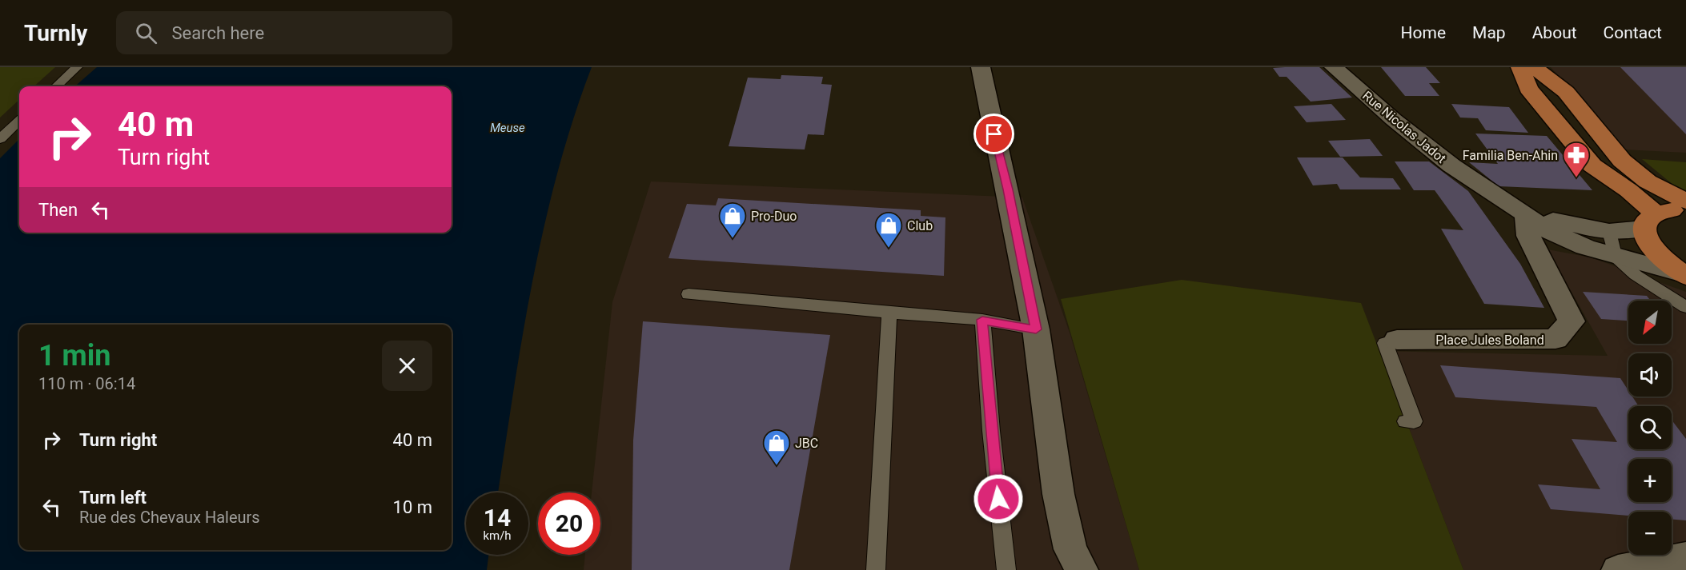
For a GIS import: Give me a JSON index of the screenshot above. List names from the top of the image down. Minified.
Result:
{"streets":{"street":["Rue Nicolas Jadot","Place Jules Boland"]},"crossings":[["Rue Nicolas Jadot","Place Jules Boland"]],"water":["Meuse"],"places":{"pharmacy":["Familia Ben-Ahin"],"shop":["Pro-Duo","Club","JBC"]},"north":"bottom left","page":{"header":"Turnly","search":"Search here","nav":["Home","Map","About","Contact"],"turn":["40 m","Turn right"],"then":"Then","map_buttons":["+","−"],"heading":["1 min","110 m · 06:14"],"list":[{"name":"Turn right","value":"40 m"},{"name":"Turn left","note":"Rue des Chevaux Haleurs","value":"10 m"}],"speed":"14 km/h","limit":"20"}}
